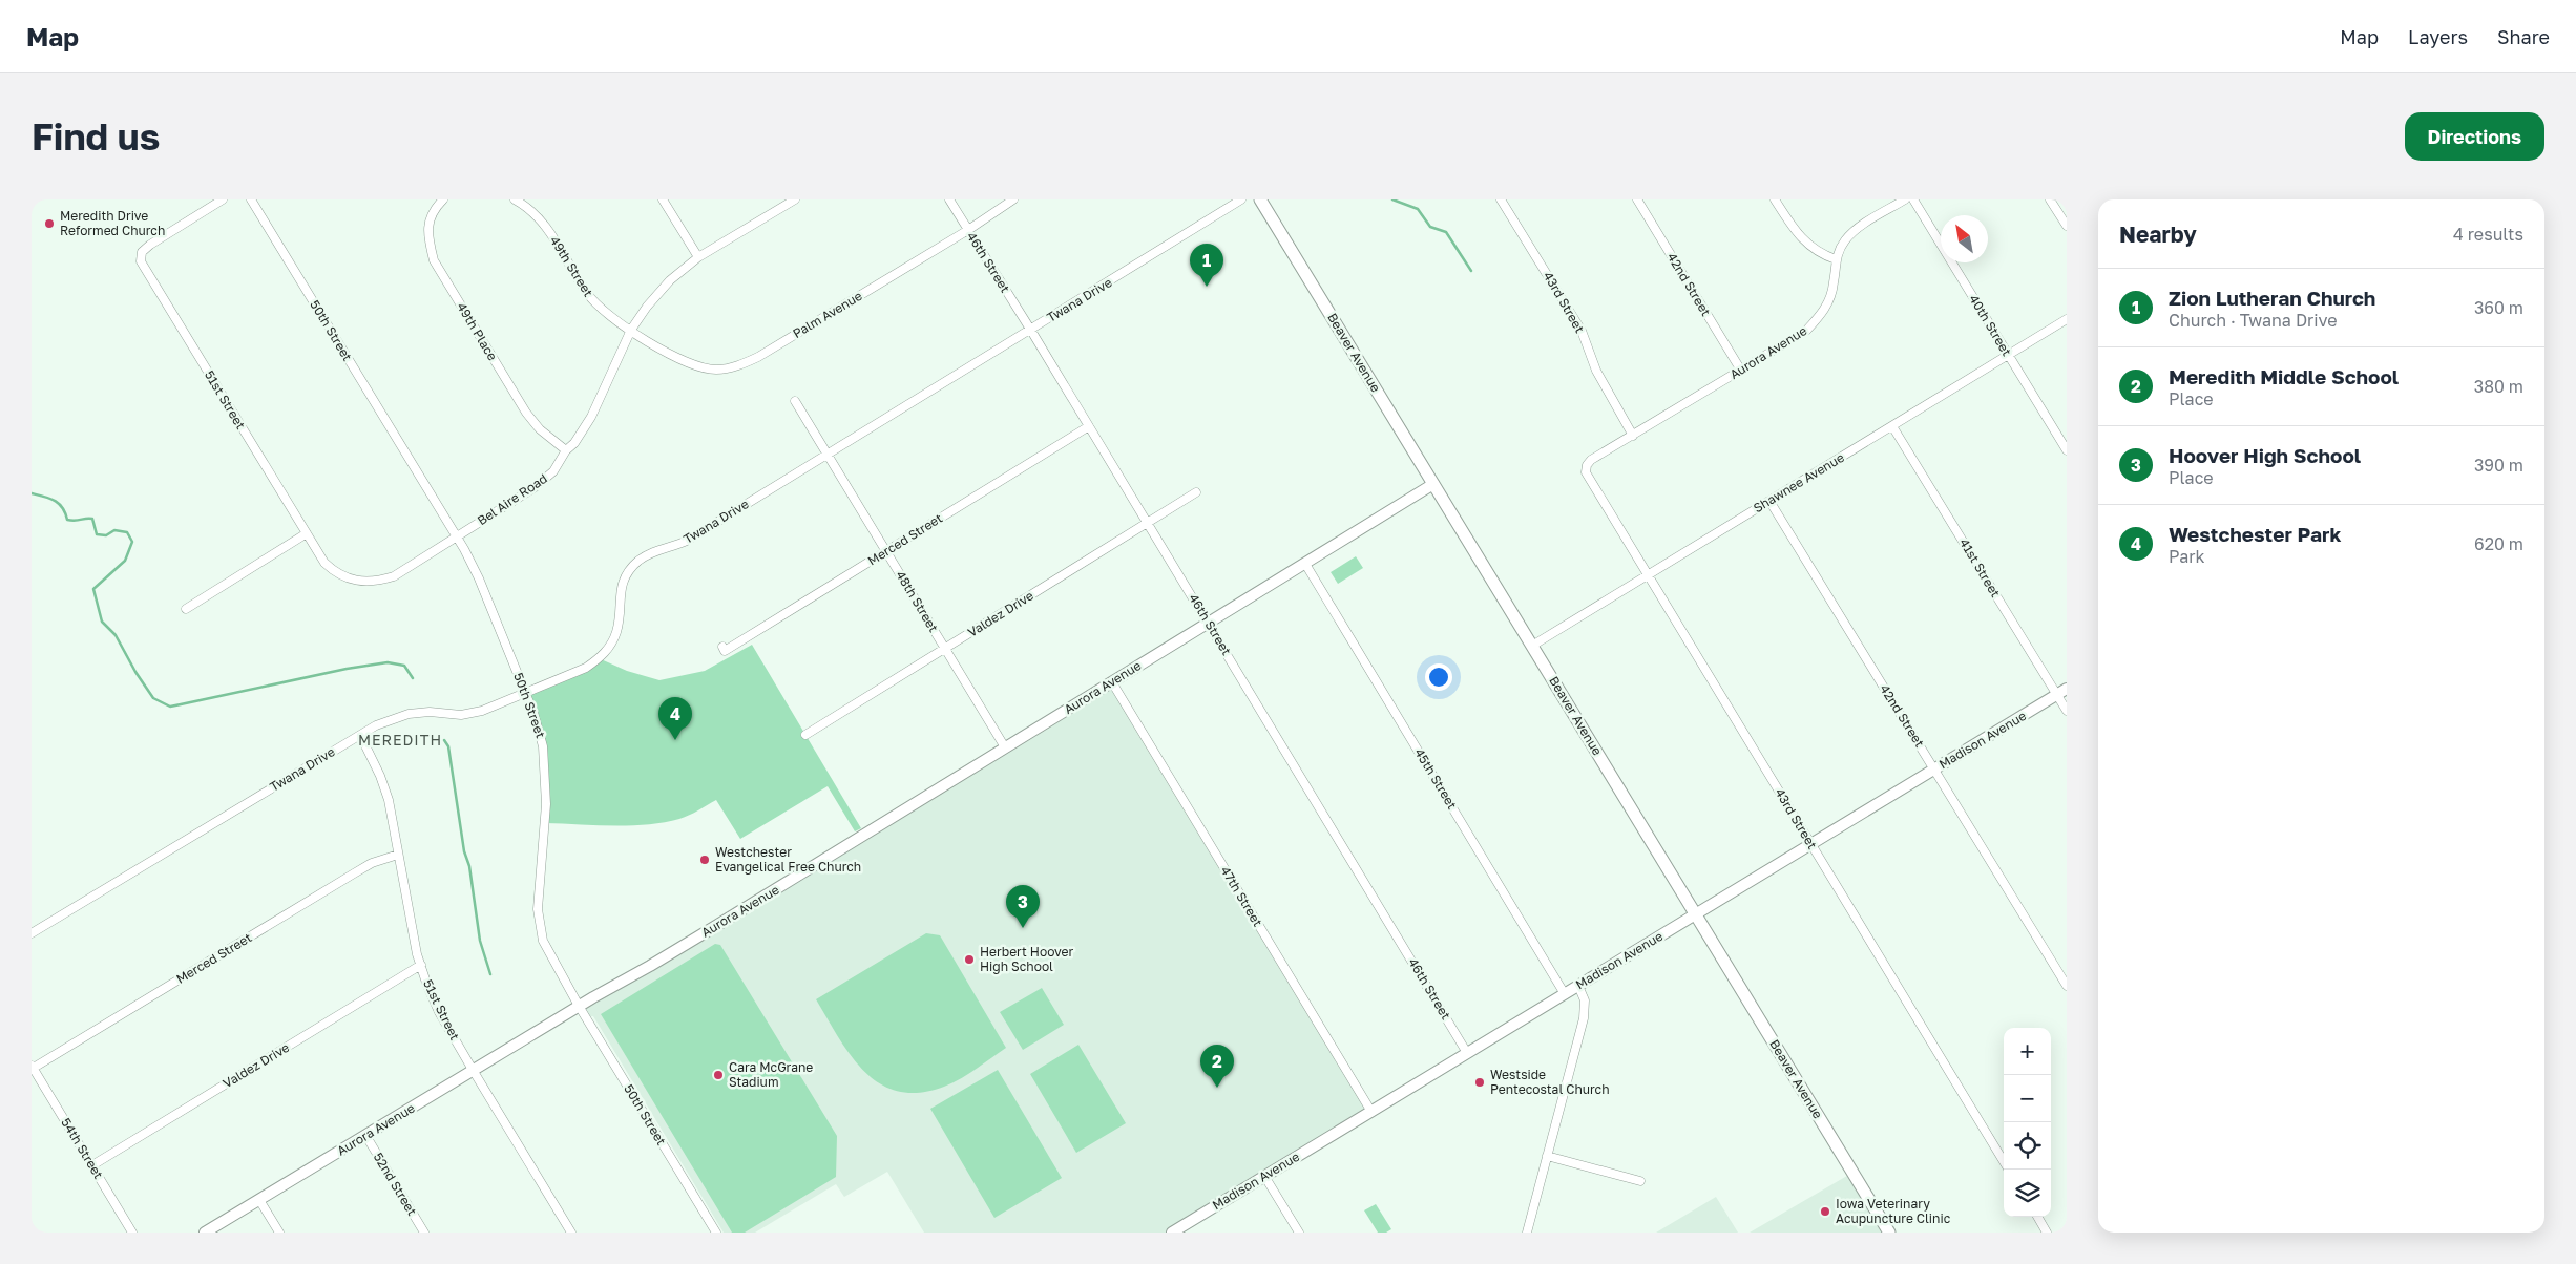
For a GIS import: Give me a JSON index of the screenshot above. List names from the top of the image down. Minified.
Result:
{"streets":{"main road":["Beaver Avenue"],"street":["46th Street","49th Street","42nd Street","Twana Drive","43rd Street","Palm Avenue","40th Street","50th Street","49th Place","Aurora Avenue","51st Street","Shawnee Avenue","Bel Aire Road","Merced Street","41st Street","48th Street","Valdez Drive","Madison Avenue","45th Street","47th Street","54th Street","52nd Street"]},"crossings":[["46th Street","Twana Drive"],["46th Street","Palm Avenue"],["46th Street","Aurora Avenue"],["46th Street","Merced Street"],["46th Street","Valdez Drive"],["46th Street","Madison Avenue"],["49th Street","Palm Avenue"],["49th Street","Bel Aire Road"],["42nd Street","Aurora Avenue"],["42nd Street","Shawnee Avenue"],["42nd Street","Madison Avenue"],["Twana Drive","50th Street"],["Twana Drive","51st Street"],["Twana Drive","48th Street"],["43rd Street","Aurora Avenue"],["43rd Street","Shawnee Avenue"],["43rd Street","Madison Avenue"],["Palm Avenue","Bel Aire Road"],["40th Street","Shawnee Avenue"],["50th Street","Aurora Avenue"],["50th Street","Bel Aire Road"],["49th Place","Bel Aire Road"],["Beaver Avenue","Aurora Avenue"],["Beaver Avenue","Shawnee Avenue"],["Beaver Avenue","Madison Avenue"],["Aurora Avenue","51st Street"],["Aurora Avenue","48th Street"],["Aurora Avenue","45th Street"],["Aurora Avenue","47th Street"],["Aurora Avenue","52nd Street"],["51st Street","Bel Aire Road"],["51st Street","Merced Street"],["51st Street","Valdez Drive"],["Shawnee Avenue","41st Street"],["Merced Street","48th Street"],["Merced Street","54th Street"],["41st Street","Madison Avenue"],["48th Street","Valdez Drive"],["Valdez Drive","54th Street"],["Madison Avenue","45th Street"],["Madison Avenue","47th Street"]],"districts":["MEREDITH"],"places":["Meredith Drive Reformed Church","Westchester Evangelical Free Church","Herbert Hoover High School","Cara McGrane Stadium","Westside Pentecostal Church","Iowa Veterinary Acupuncture Clinic"],"north":"top left","page":{"header":"Map","nav":["Map","Layers","Share"],"buttons":"Directions","title":"Find us","heading":["Nearby","4 results"],"pins":["1","4","3","2"],"list":[{"mark":"1","name":"Zion Lutheran Church","note":"Church · Twana Drive","value":"360 m"},{"mark":"2","name":"Meredith Middle School","note":"Place","value":"380 m"},{"mark":"3","name":"Hoover High School","note":"Place","value":"390 m"},{"mark":"4","name":"Westchester Park","note":"Park","value":"620 m"}],"map_buttons":["+","−"]}}
